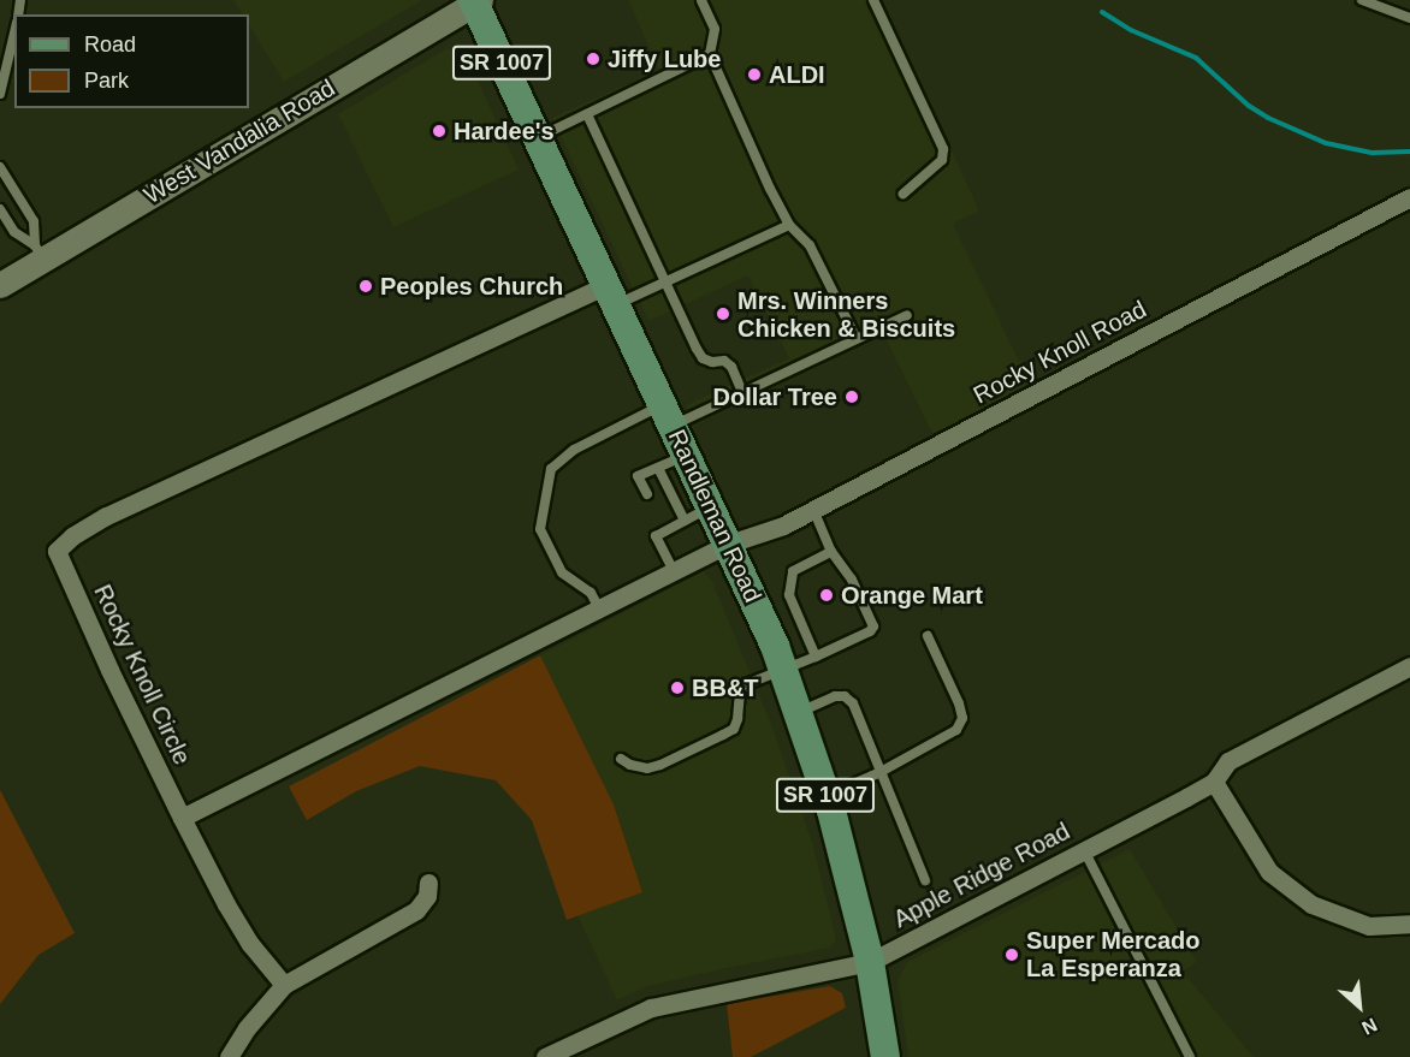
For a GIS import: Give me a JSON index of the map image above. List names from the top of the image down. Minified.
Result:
{"streets":{"main road":["SR 1007","West Vandalia Road","Randleman Road"],"street":["Rocky Knoll Road","Rocky Knoll Circle","Apple Ridge Road"]},"crossings":[["West Vandalia Road","Randleman Road"],["Rocky Knoll Road","Randleman Road"],["Randleman Road","Rocky Knoll Circle"],["Randleman Road","Apple Ridge Road"]],"places":["Jiffy Lube","ALDI","Hardee's","Peoples Church","Mrs. Winners Chicken & Biscuits","Dollar Tree","Orange Mart","BB&T","Super Mercado La Esperanza"],"legend":["Road","Park"],"north":"bottom right"}
